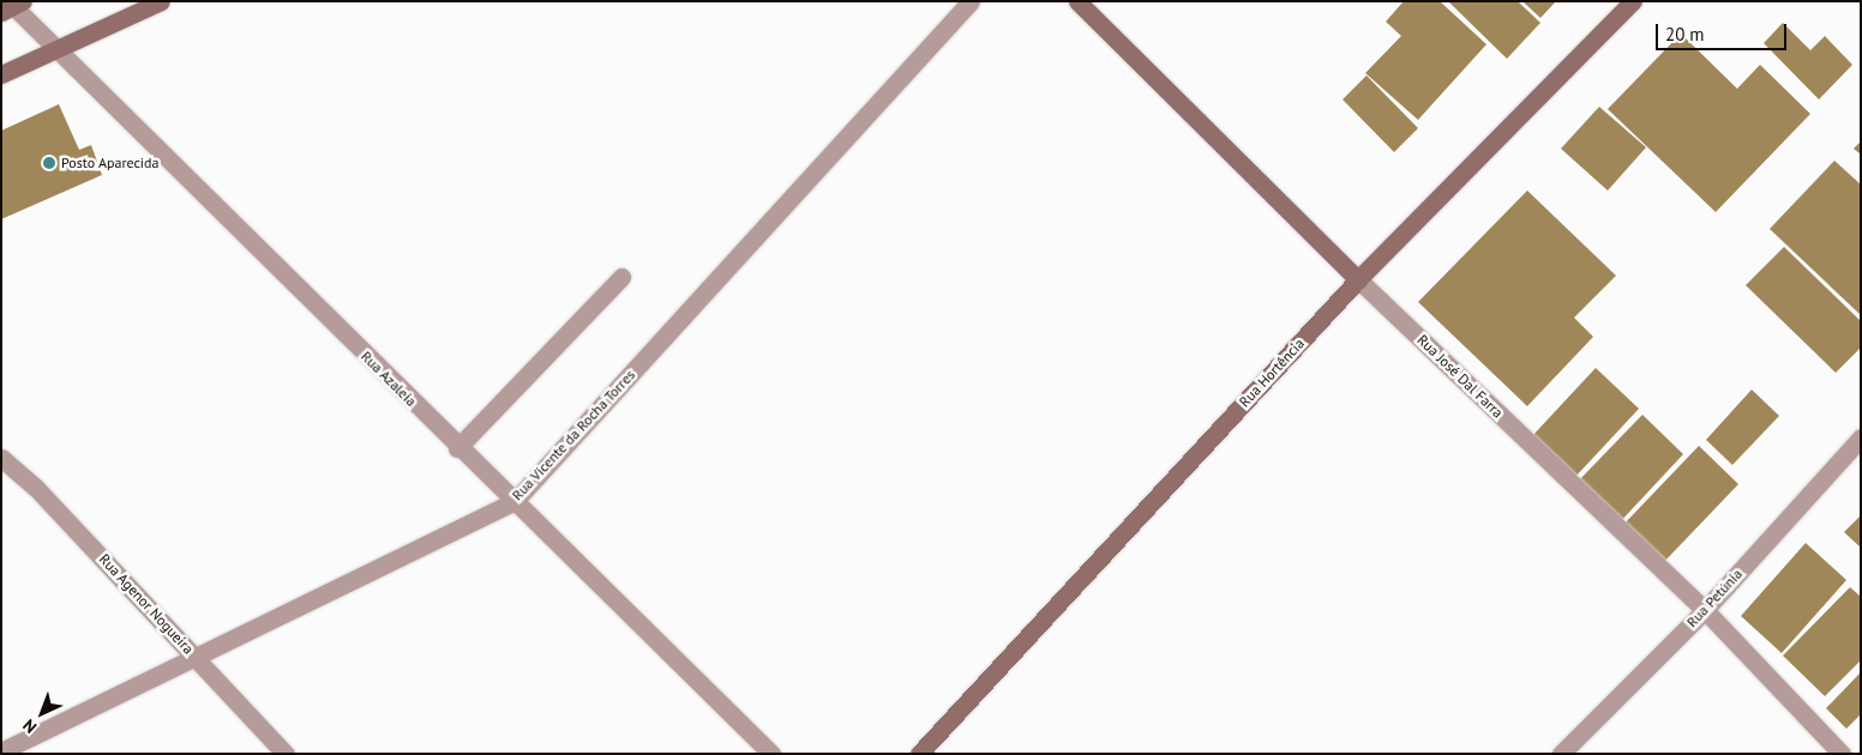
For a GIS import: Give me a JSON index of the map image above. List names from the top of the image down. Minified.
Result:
{"streets":{"street":["Rua Hortência","Rua José Dal Farra","Rua Azaleia","Rua Vicente da Rocha Torres","Rua Petúnia","Rua Agenor Nogueira"]},"crossings":[["Rua Hortência","Rua José Dal Farra"],["Rua José Dal Farra","Rua Petúnia"],["Rua Azaleia","Rua Vicente da Rocha Torres"],["Rua Vicente da Rocha Torres","Rua Agenor Nogueira"]],"places":["Posto Aparecida"],"scale_bar":"20 m","north":"bottom left"}
